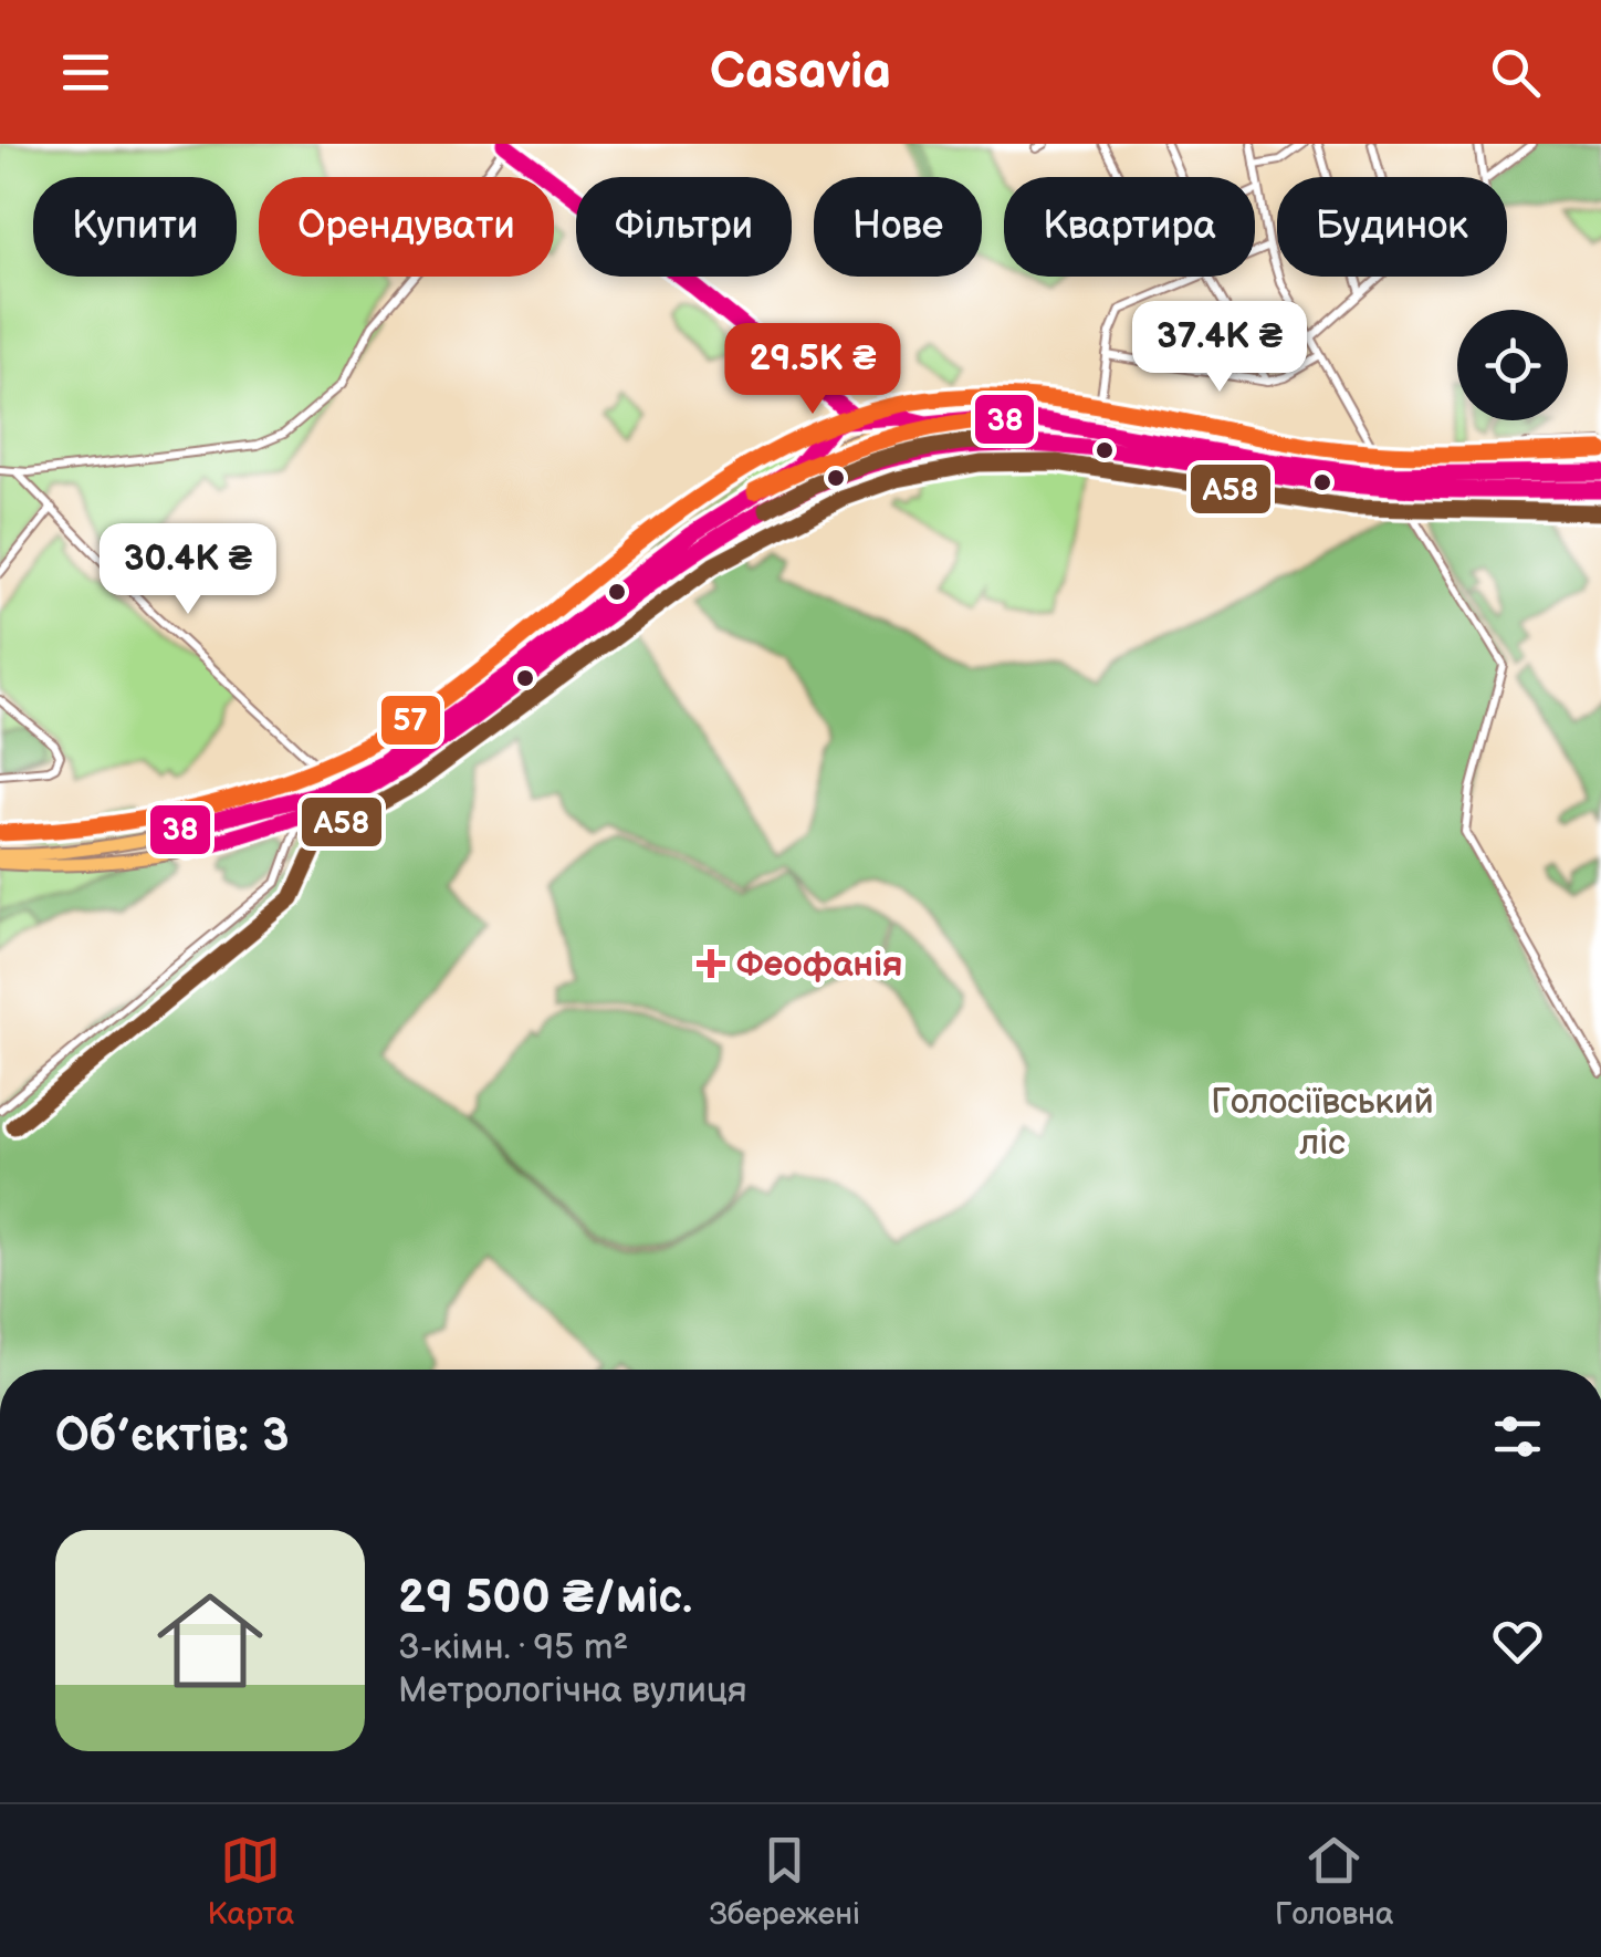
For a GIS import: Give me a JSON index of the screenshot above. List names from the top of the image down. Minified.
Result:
{"parks":["Голосіївський ліс"],"places":{"health":["Феофанія"]},"lines":["transit line 38","transit line 57","transit line А58"],"page":{"header":"Casavia","chip":["Купити","Орендувати","Фільтри","Нове","Квартира","Будинок"],"price":["37.4K ₴","29.5K ₴","30.4K ₴"],"heading":"Об’єктів: 3","list":[{"name":"29 500 ₴/міс.","note":"3-кімн. · 95 m² · Метрологічна вулиця"}],"tabs":["Карта","Збережені","Головна"]}}
